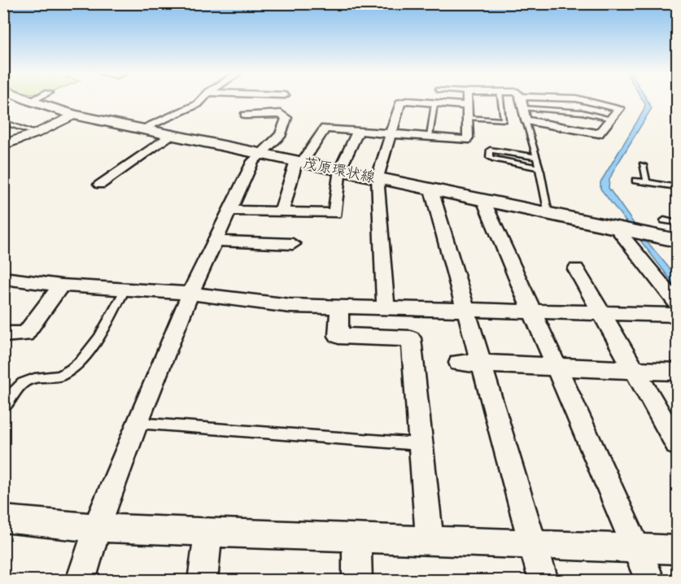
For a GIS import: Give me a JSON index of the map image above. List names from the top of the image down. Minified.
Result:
{"streets":{"main road":["茂原環状線"]}}
